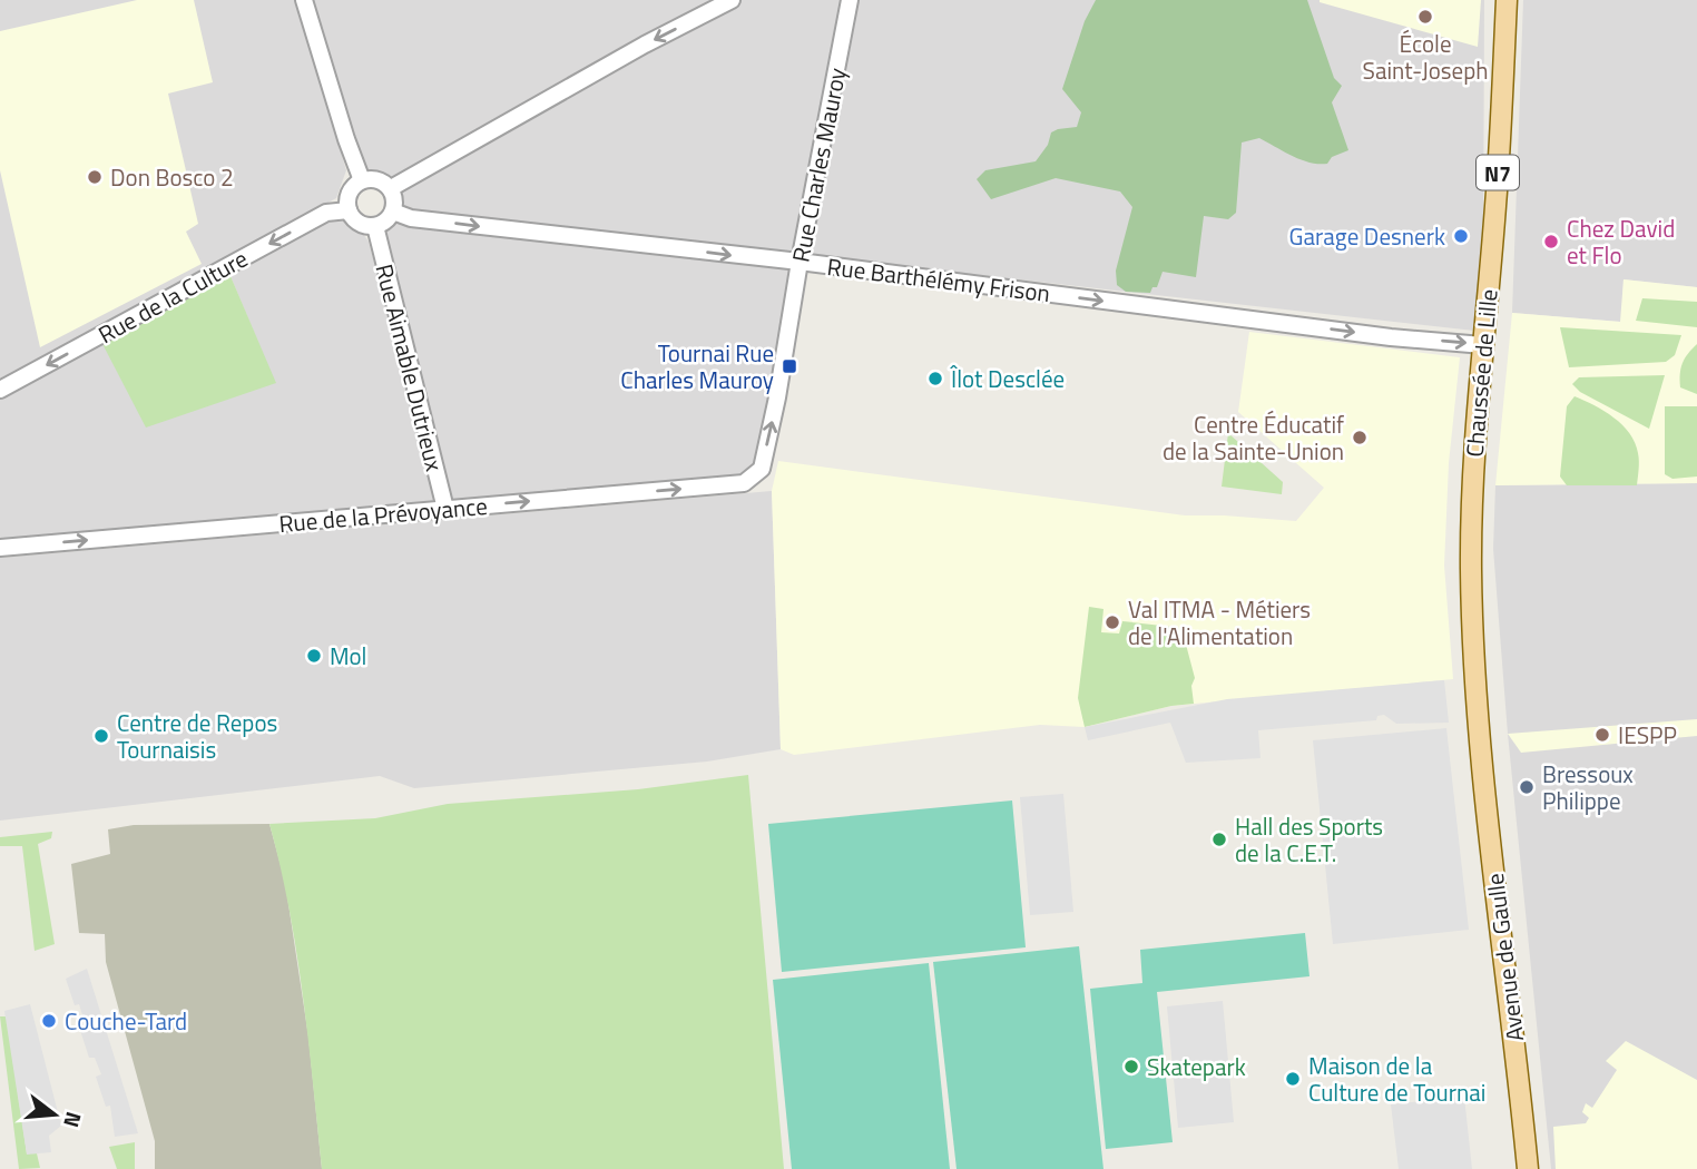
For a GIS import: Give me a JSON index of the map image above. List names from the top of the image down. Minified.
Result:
{"streets":{"main road":["N7","Chaussée de Lille","Avenue de Gaulle"],"street":["Rue Charles Mauroy","Rue Barthélémy Frison","Rue de la Culture","Rue Aimable Dutrieux","Rue de la Prévoyance"]},"crossings":[["Rue Charles Mauroy","Rue Barthélémy Frison"],["Rue Charles Mauroy","Rue de la Prévoyance"],["Rue Barthélémy Frison","Rue de la Culture"],["Rue Barthélémy Frison","Rue Aimable Dutrieux"],["Rue Barthélémy Frison","Chaussée de Lille"],["Rue de la Culture","Rue Aimable Dutrieux"],["Rue Aimable Dutrieux","Rue de la Prévoyance"],["Chaussée de Lille","Avenue de Gaulle"]],"one_way":["Rue Charles Mauroy","Rue Barthélémy Frison","Rue de la Culture","Rue de la Prévoyance"],"places":{"other":["École Saint-Joseph","Don Bosco 2","Garage Desnerk","Chez David et Flo","Îlot Desclée","Centre Éducatif de la Sainte-Union","Val ITMA - Métiers de l'Alimentation","Mol","IESPP","Centre de Repos Tournaisis","Bressoux Philippe","Hall des Sports de la C.E.T.","Couche-Tard","Skatepark","Maison de la Culture de Tournai"],"transit":["Tournai Rue Charles Mauroy"]},"north":"right"}
